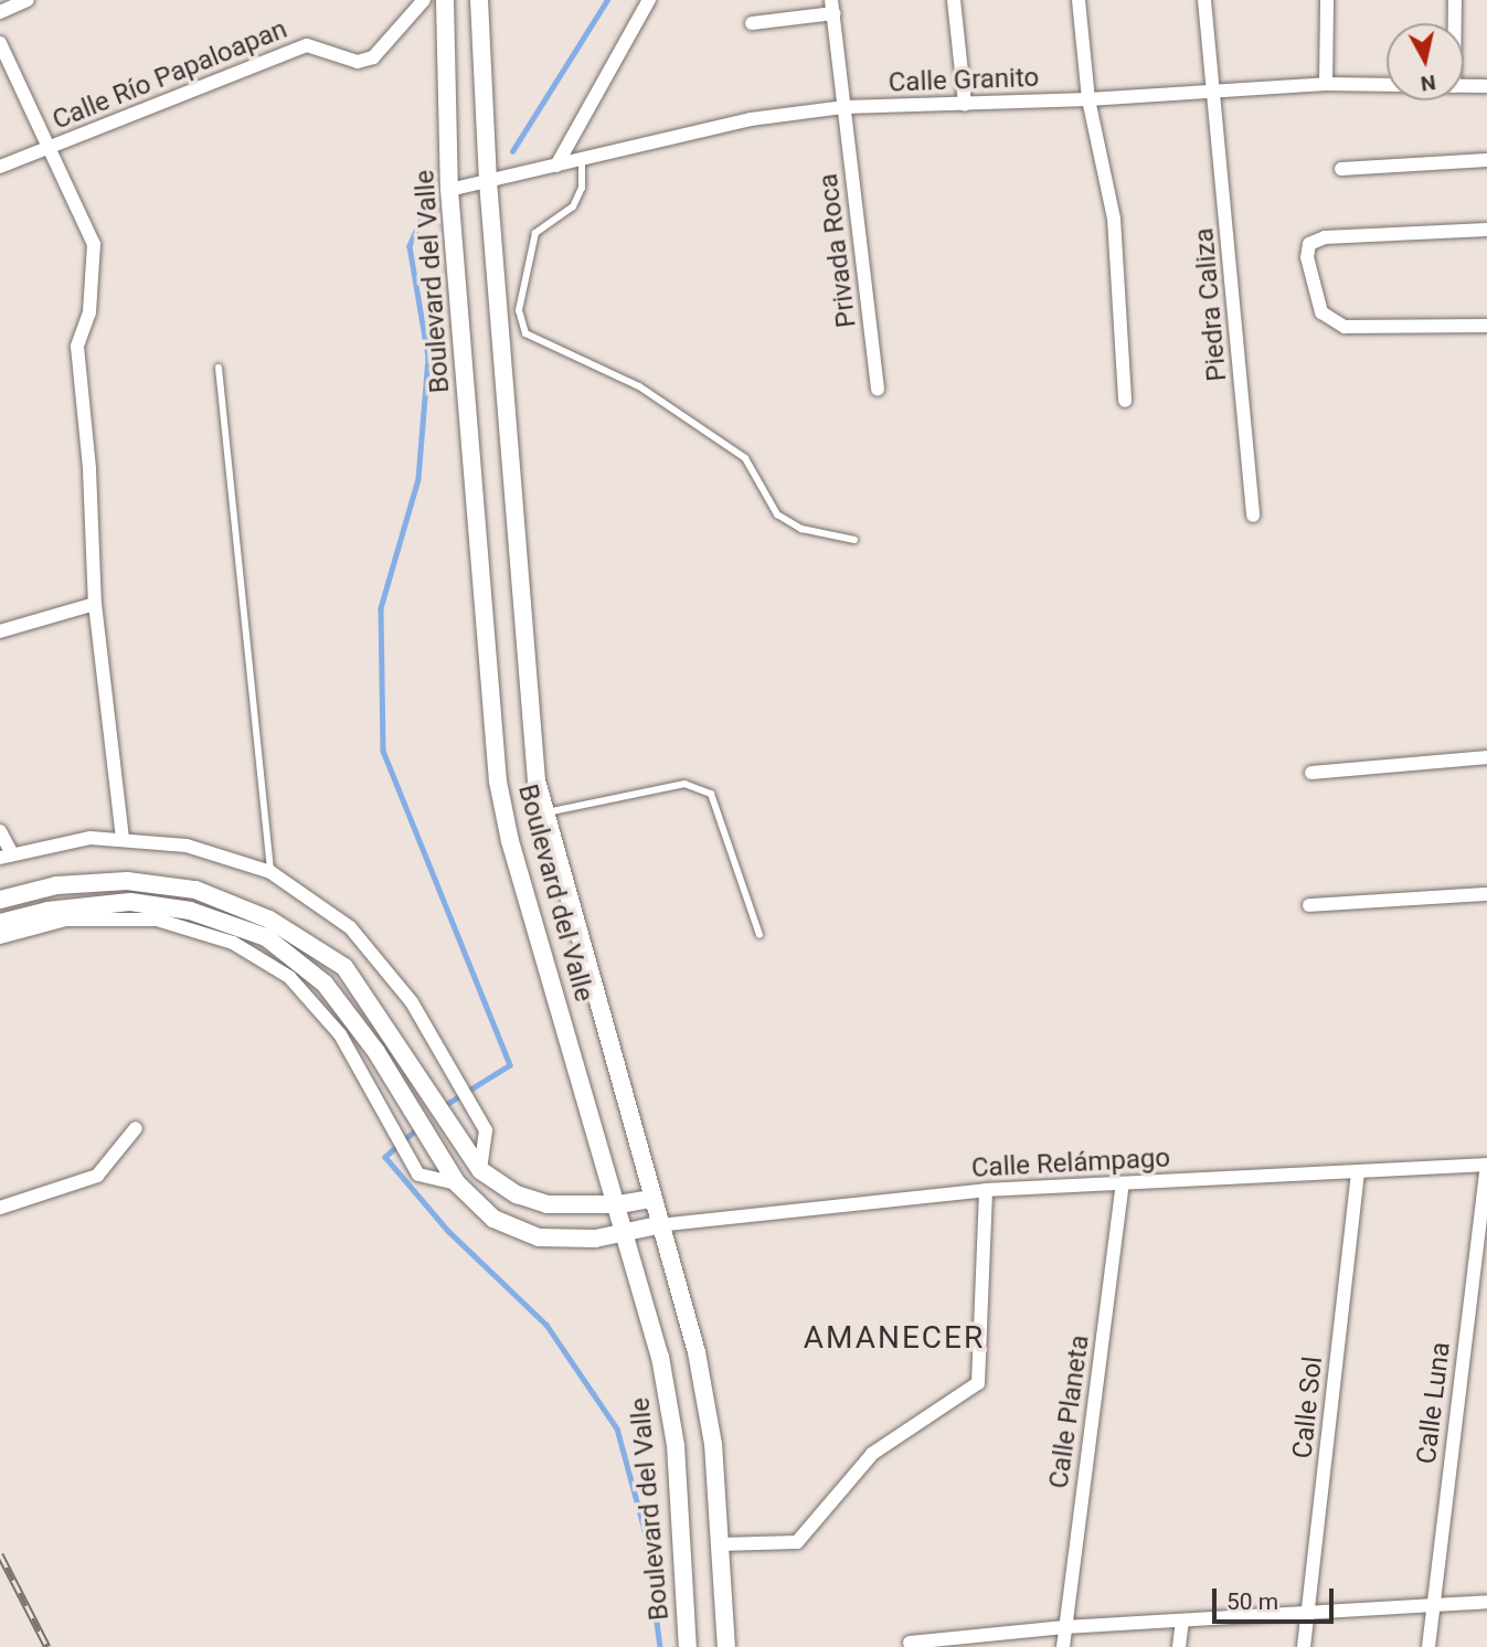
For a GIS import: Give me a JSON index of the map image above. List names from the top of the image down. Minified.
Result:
{"streets":{"street":["Calle Río Papaloapan","Calle Granito","Privada Roca","Boulevard del Valle","Piedra Caliza","Calle Relámpago","Calle Luna","Calle Sol","Calle Planeta"]},"crossings":[["Calle Granito","Privada Roca"],["Calle Granito","Boulevard del Valle"],["Calle Granito","Piedra Caliza"],["Boulevard del Valle","Calle Relámpago"],["Calle Relámpago","Calle Luna"],["Calle Relámpago","Calle Sol"],["Calle Relámpago","Calle Planeta"]],"districts":["AMANECER"],"scale_bar":"50 m","north":"bottom"}
